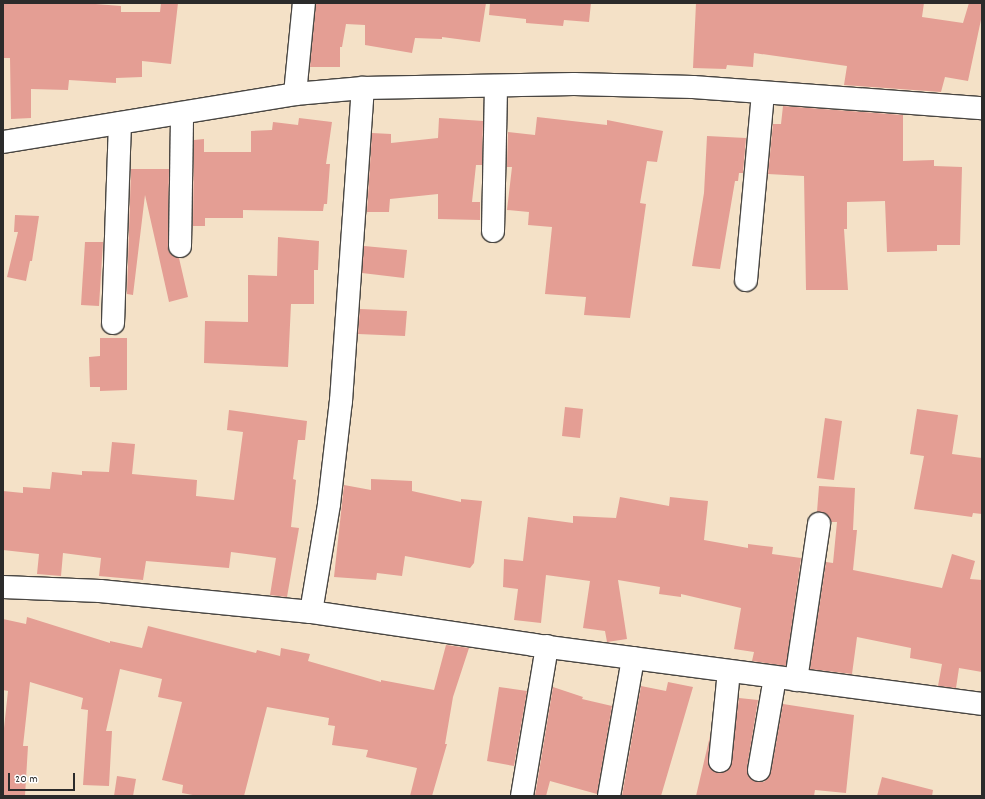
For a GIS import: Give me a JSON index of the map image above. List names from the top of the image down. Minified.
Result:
{"scale_bar":"20 m"}
